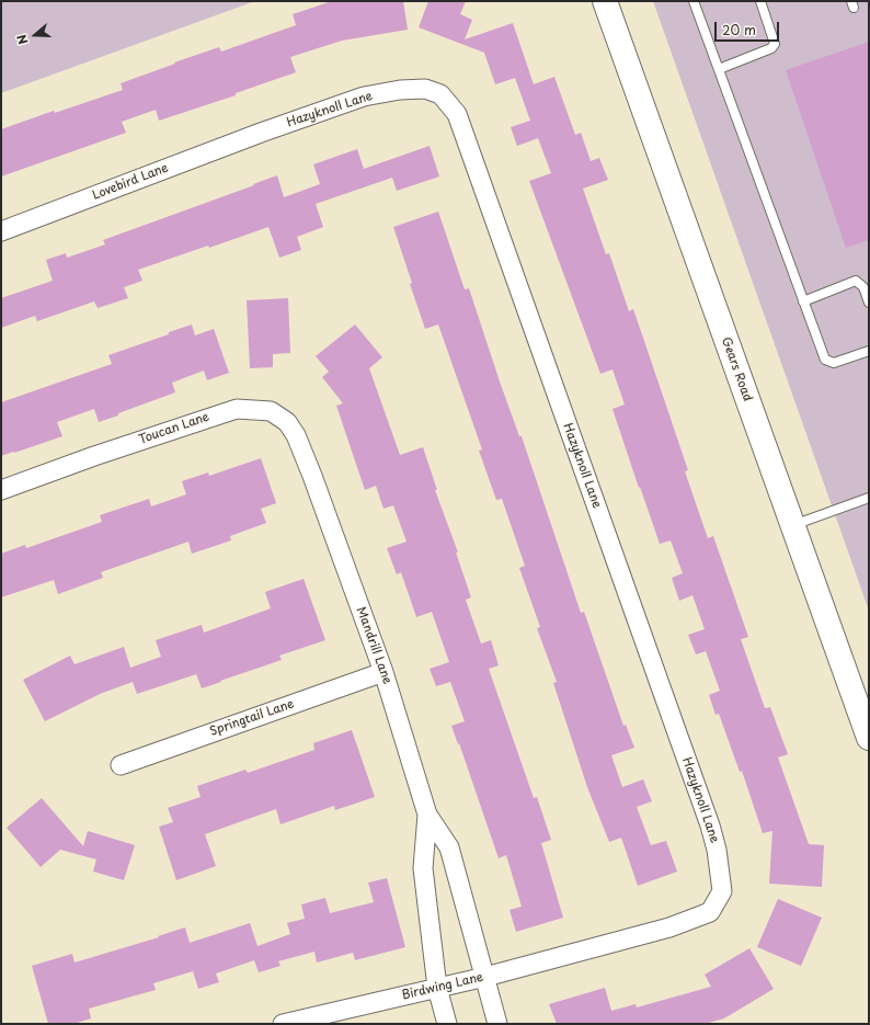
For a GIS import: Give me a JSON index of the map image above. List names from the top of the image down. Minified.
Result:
{"streets":{"main road":["Gears Road"],"street":["Hazyknoll Lane","Lovebird Lane","Toucan Lane","Mandrill Lane","Springtail Lane","Birdwing Lane"]},"crossings":[["Hazyknoll Lane","Lovebird Lane"],["Hazyknoll Lane","Birdwing Lane"],["Toucan Lane","Mandrill Lane"],["Mandrill Lane","Springtail Lane"],["Mandrill Lane","Birdwing Lane"]],"scale_bar":"20 m","north":"left"}
